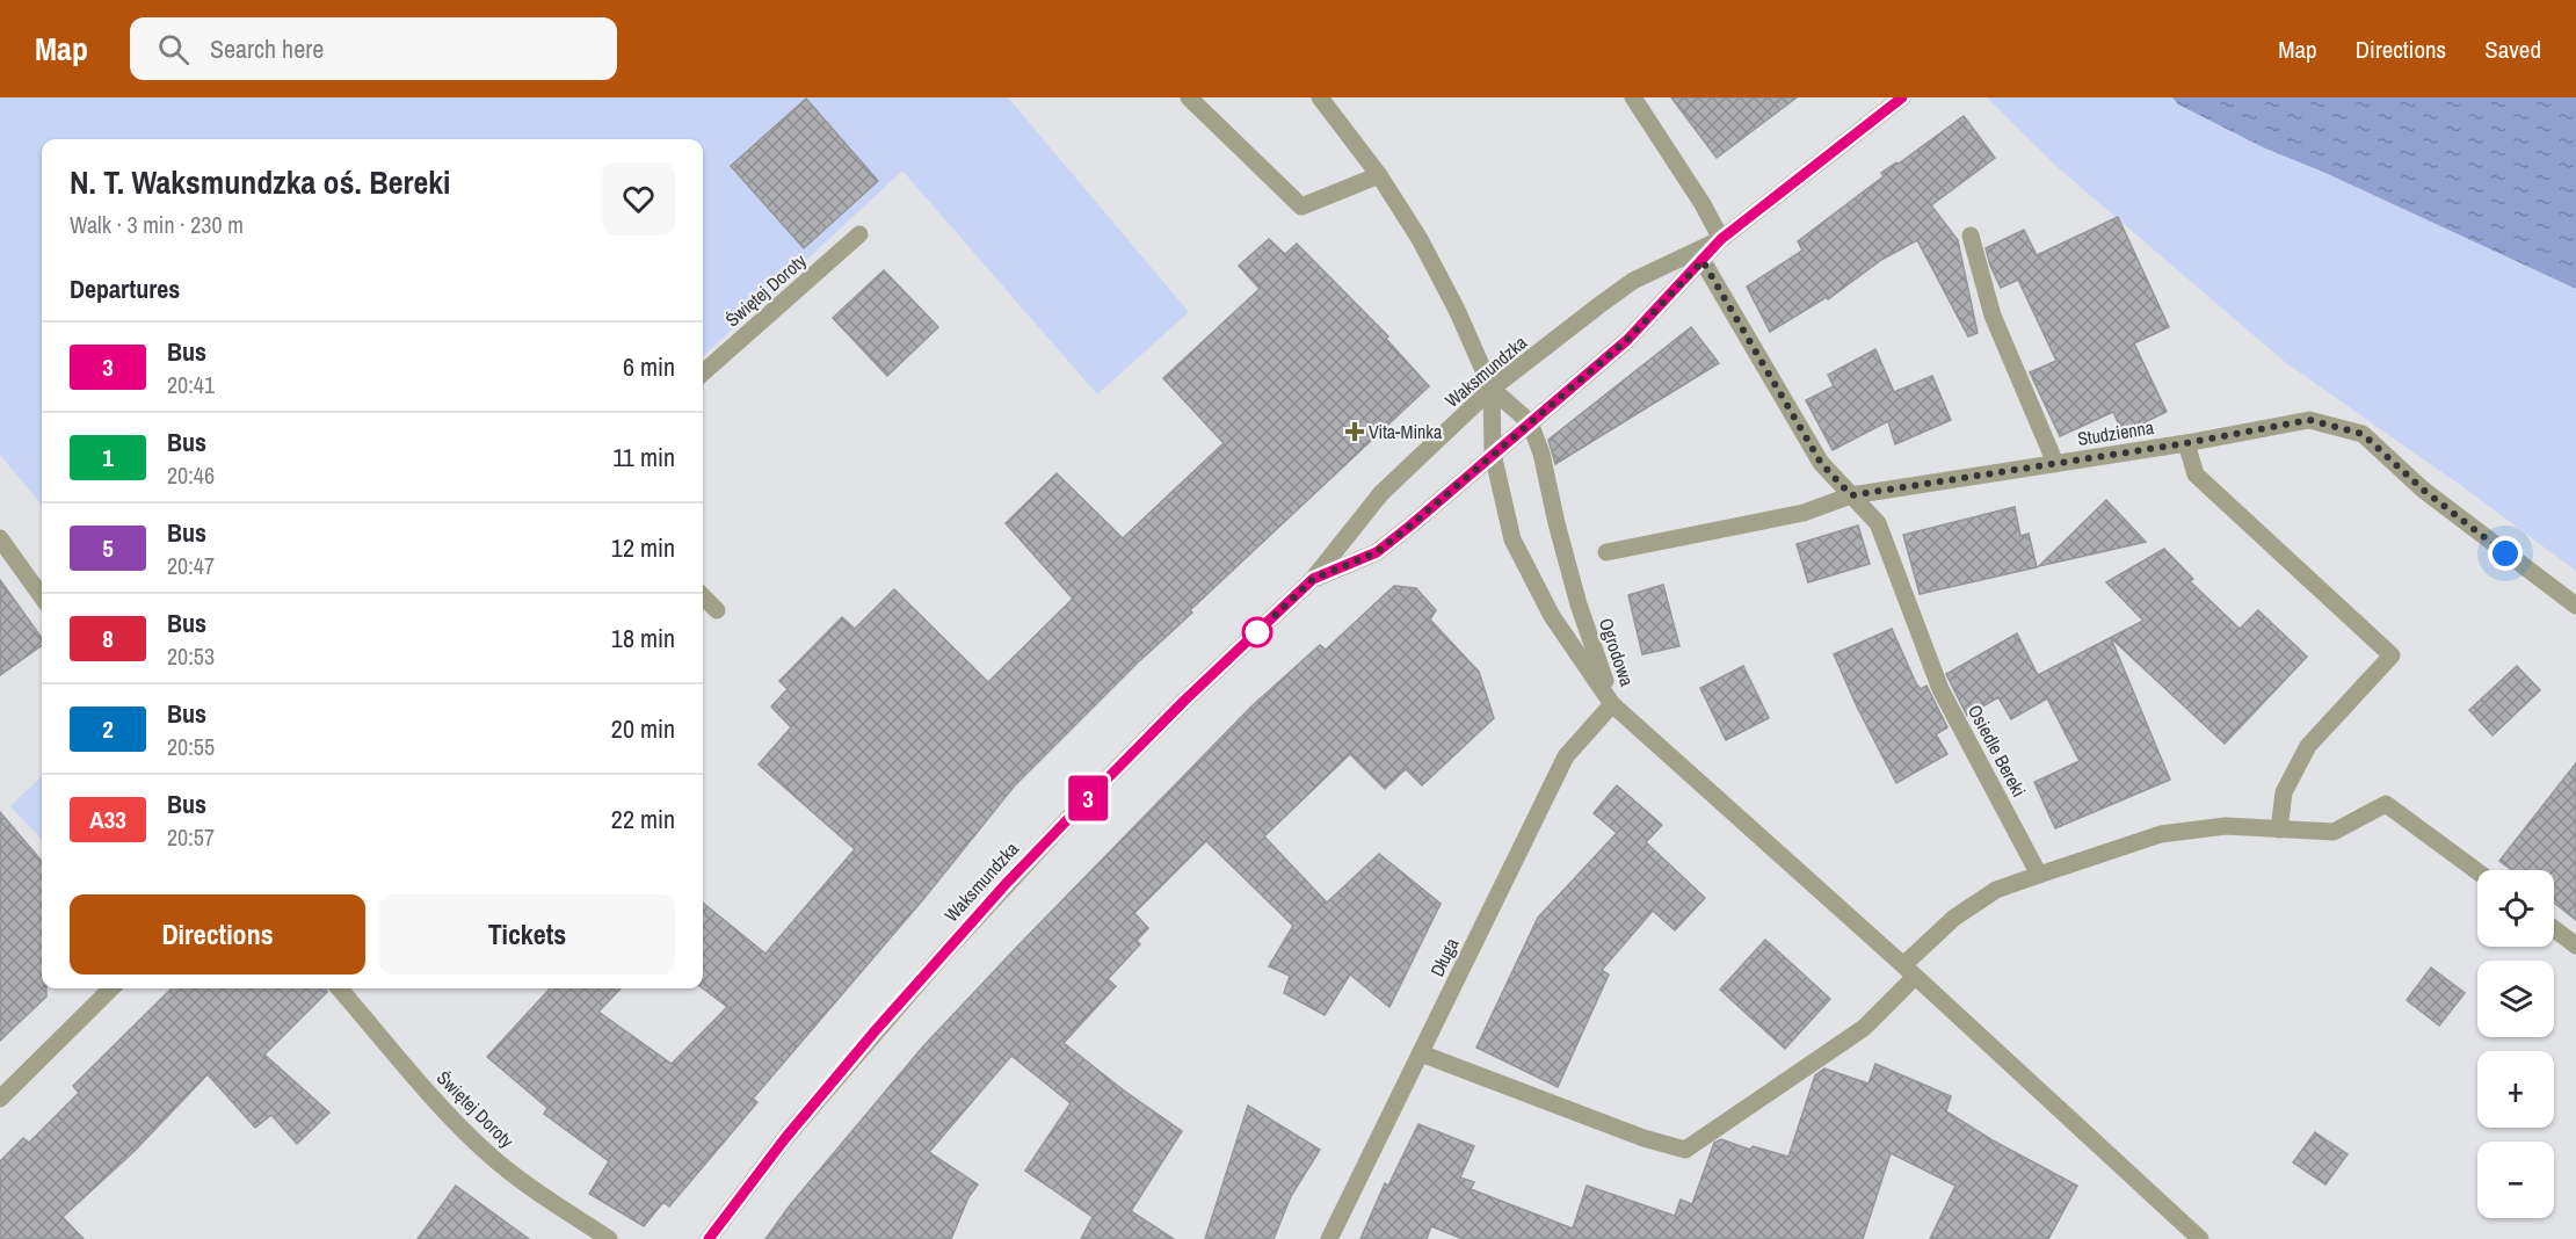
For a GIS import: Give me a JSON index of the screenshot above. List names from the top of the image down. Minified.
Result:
{"streets":{"street":["Świętej Doroty","Waksmundzka","Studzienna","Ogrodowa","Osiedle Bereki","Długa"]},"crossings":[["Waksmundzka","Ogrodowa"],["Waksmundzka","Osiedle Bereki"],["Studzienna","Osiedle Bereki"],["Ogrodowa","Długa"]],"places":{"health":["Vita-Minka"]},"lines":["bus line 3"],"page":{"header":"Map","search":"Search here","nav":["Map","Directions","Saved"],"on_map":"3","heading":[["N. T. Waksmundzka oś. Bereki","Walk · 3 min · 230 m"],"Departures"],"list":[{"mark":"3","name":"Bus","note":"20:41","value":"6 min"},{"mark":"1","name":"Bus","note":"20:46","value":"11 min"},{"mark":"5","name":"Bus","note":"20:47","value":"12 min"},{"mark":"8","name":"Bus","note":"20:53","value":"18 min"},{"mark":"2","name":"Bus","note":"20:55","value":"20 min"},{"mark":"A33","name":"Bus","note":"20:57","value":"22 min"}],"map_buttons":["+","−"],"buttons":["Directions","Tickets"]}}
